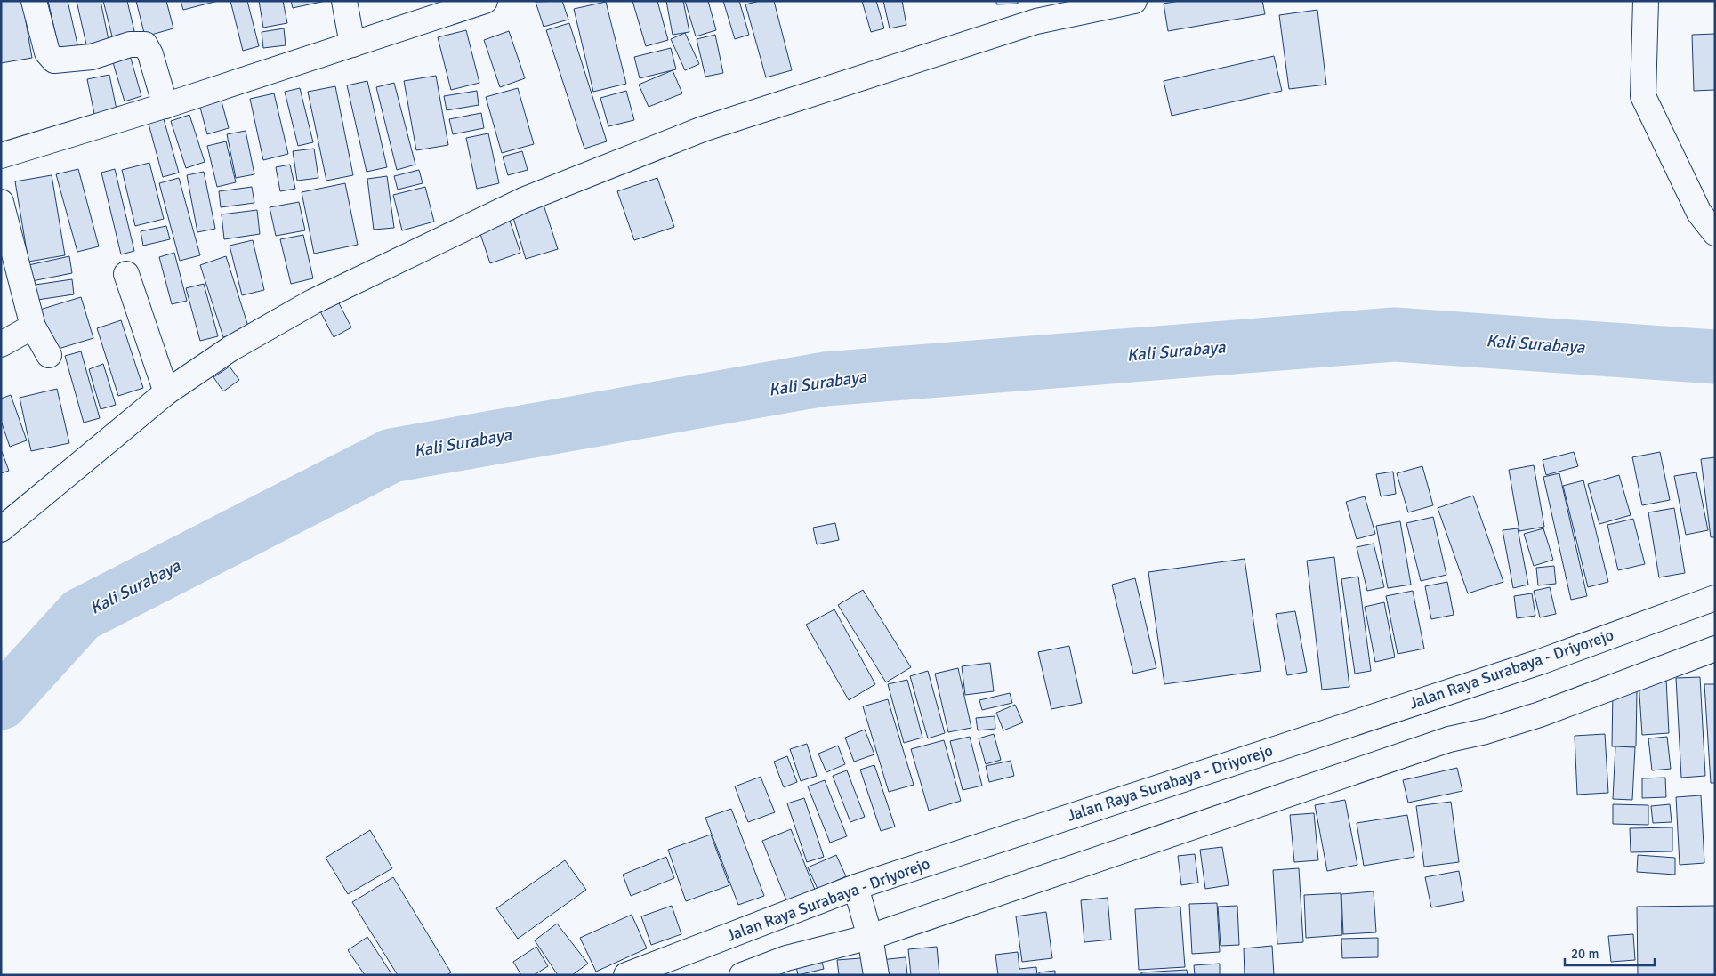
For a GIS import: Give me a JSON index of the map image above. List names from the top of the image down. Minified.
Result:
{"streets":{"street":["Jalan Raya Surabaya - Driyorejo"]},"water":["Kali Surabaya"],"scale_bar":"20 m"}
